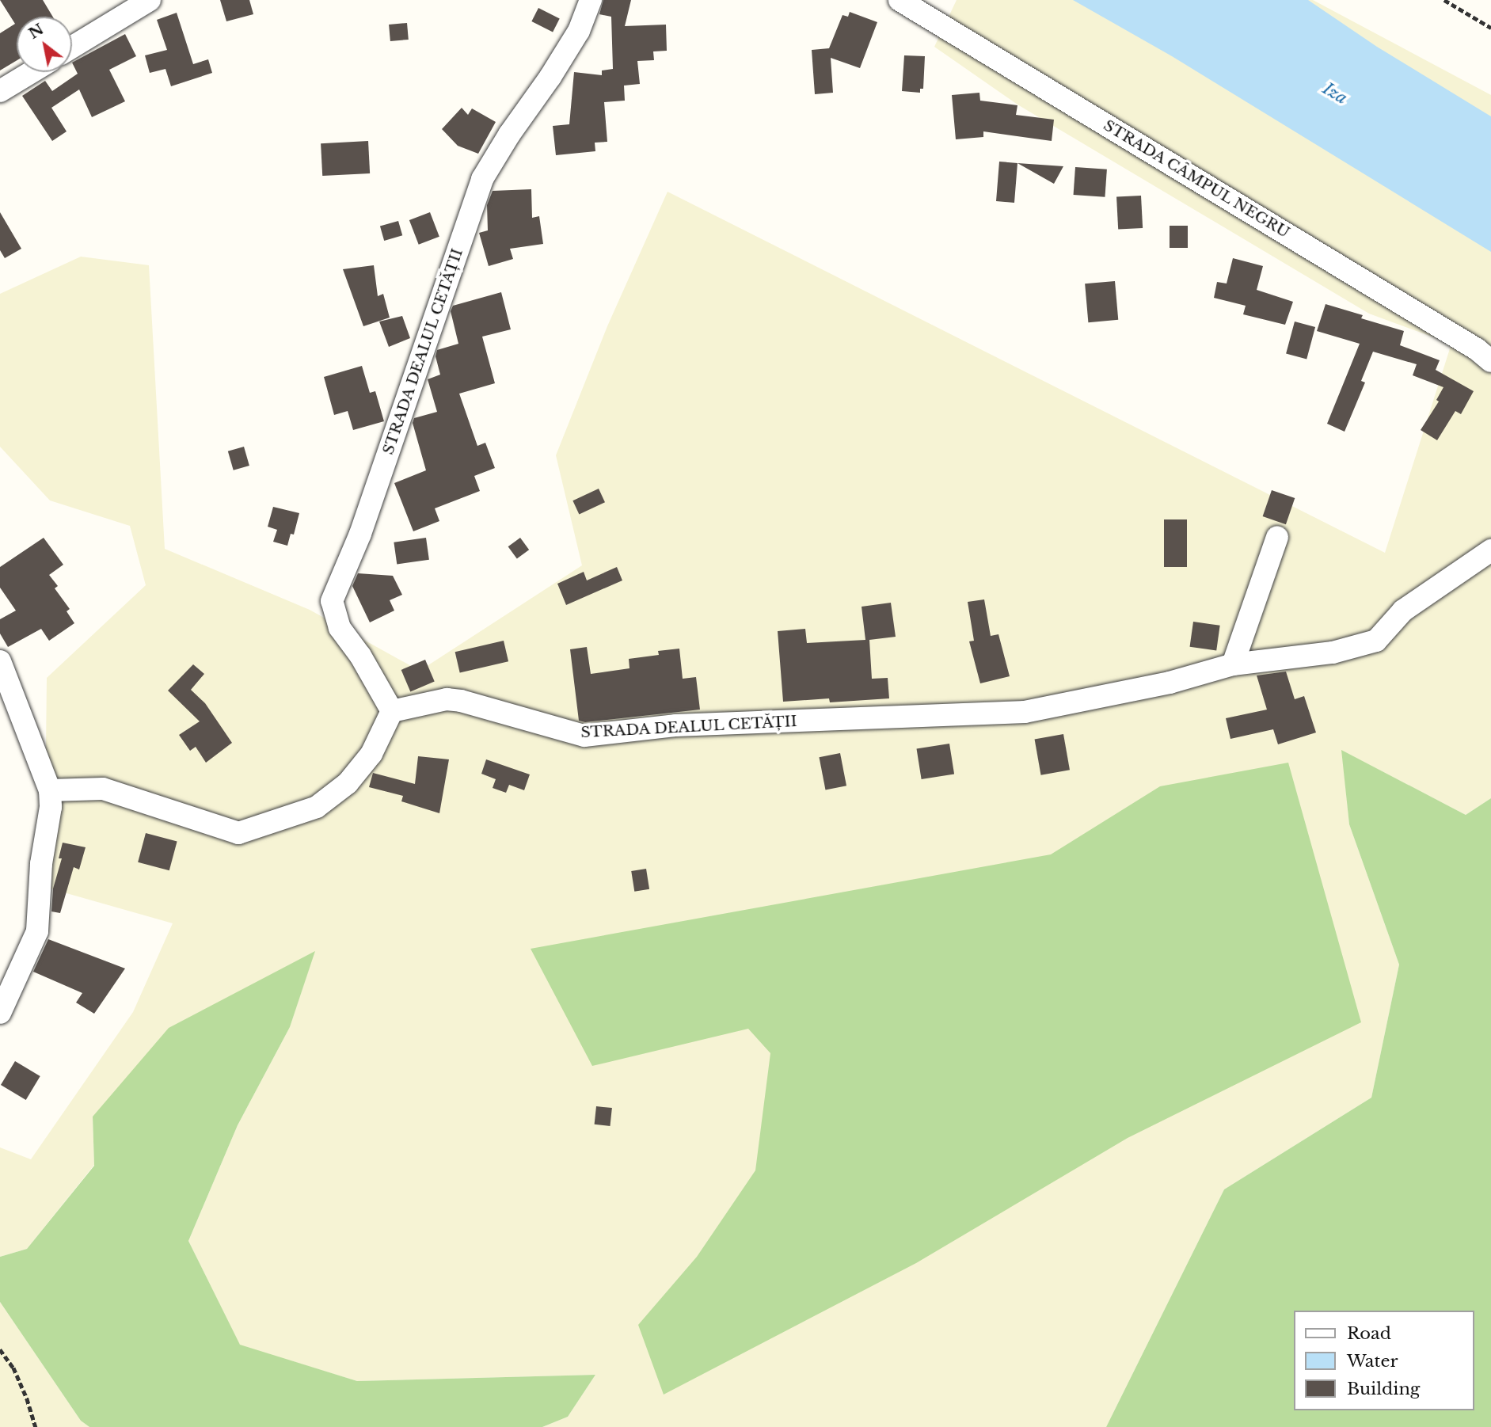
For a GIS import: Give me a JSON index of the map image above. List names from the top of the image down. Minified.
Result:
{"streets":{"street":["STRADA CÂMPUL NEGRU","STRADA DEALUL CETĂȚII"]},"water":["Iza"],"legend":["Road","Water","Building"],"north":"top left"}
